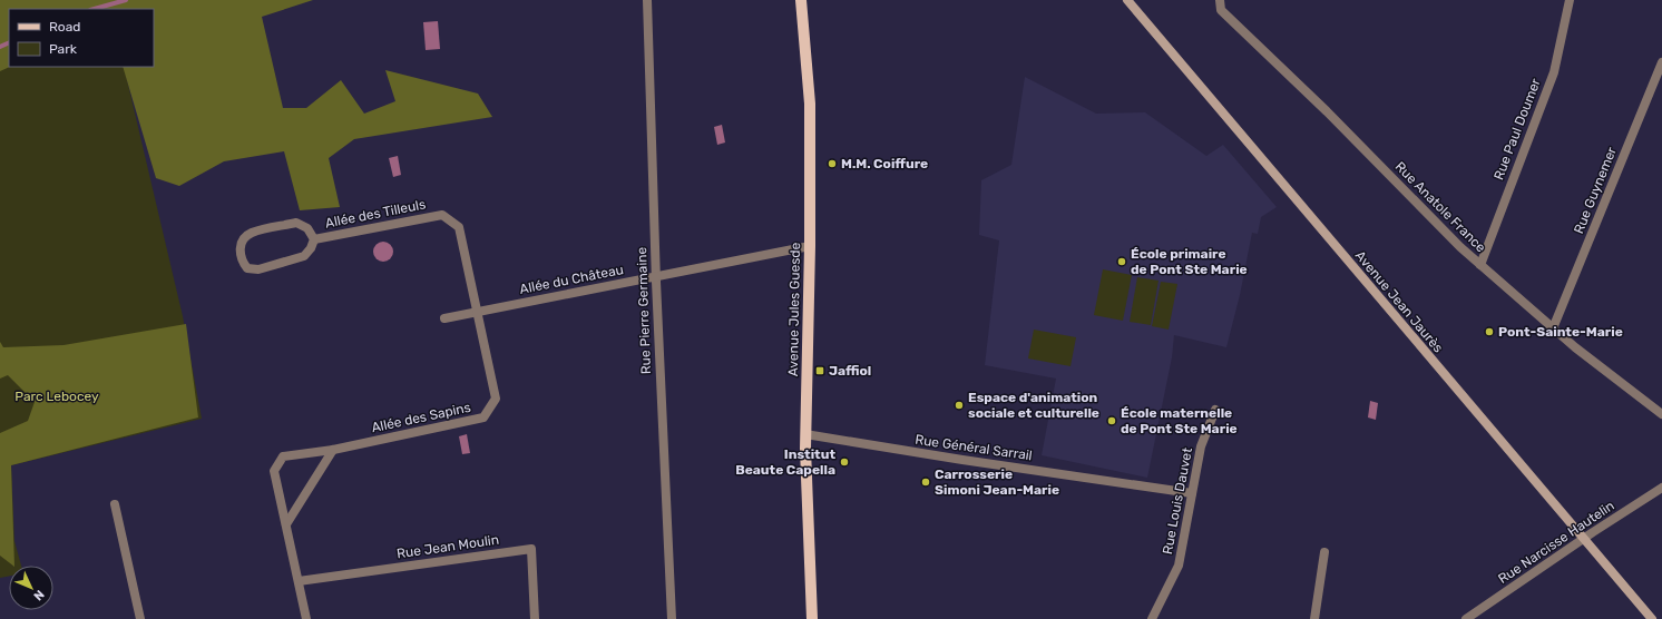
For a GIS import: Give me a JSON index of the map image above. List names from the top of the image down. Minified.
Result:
{"streets":{"main road":["Avenue Jean Jaurès","Avenue Jules Guesde"],"street":["Rue Paul Doumer","Rue Guynemer","Rue Anatole France","Allée des Tilleuls","Allée du Château","Rue Pierre Germaine","Allée des Sapins","Rue Général Sarrail","Rue Louis Dauvet","Rue Narcisse Hautelin","Rue Jean Moulin"]},"crossings":[["Rue Paul Doumer","Rue Anatole France"],["Rue Guynemer","Rue Anatole France"],["Allée des Tilleuls","Allée du Château"],["Allée des Tilleuls","Allée des Sapins"],["Allée du Château","Avenue Jules Guesde"],["Allée du Château","Rue Pierre Germaine"],["Allée du Château","Allée des Sapins"],["Avenue Jean Jaurès","Rue Narcisse Hautelin"],["Avenue Jules Guesde","Rue Général Sarrail"],["Rue Général Sarrail","Rue Louis Dauvet"]],"parks":["Parc Lebocey"],"places":{"other":["M.M. Coiffure","École primaire de Pont Ste Marie","Pont-Sainte-Marie","Espace d'animation sociale et culturelle","École maternelle de Pont Ste Marie","Institut Beaute Capella","Carrosserie Simoni Jean-Marie"],"transit":["Jaffiol"]},"legend":["Road","Park"],"north":"bottom right"}
